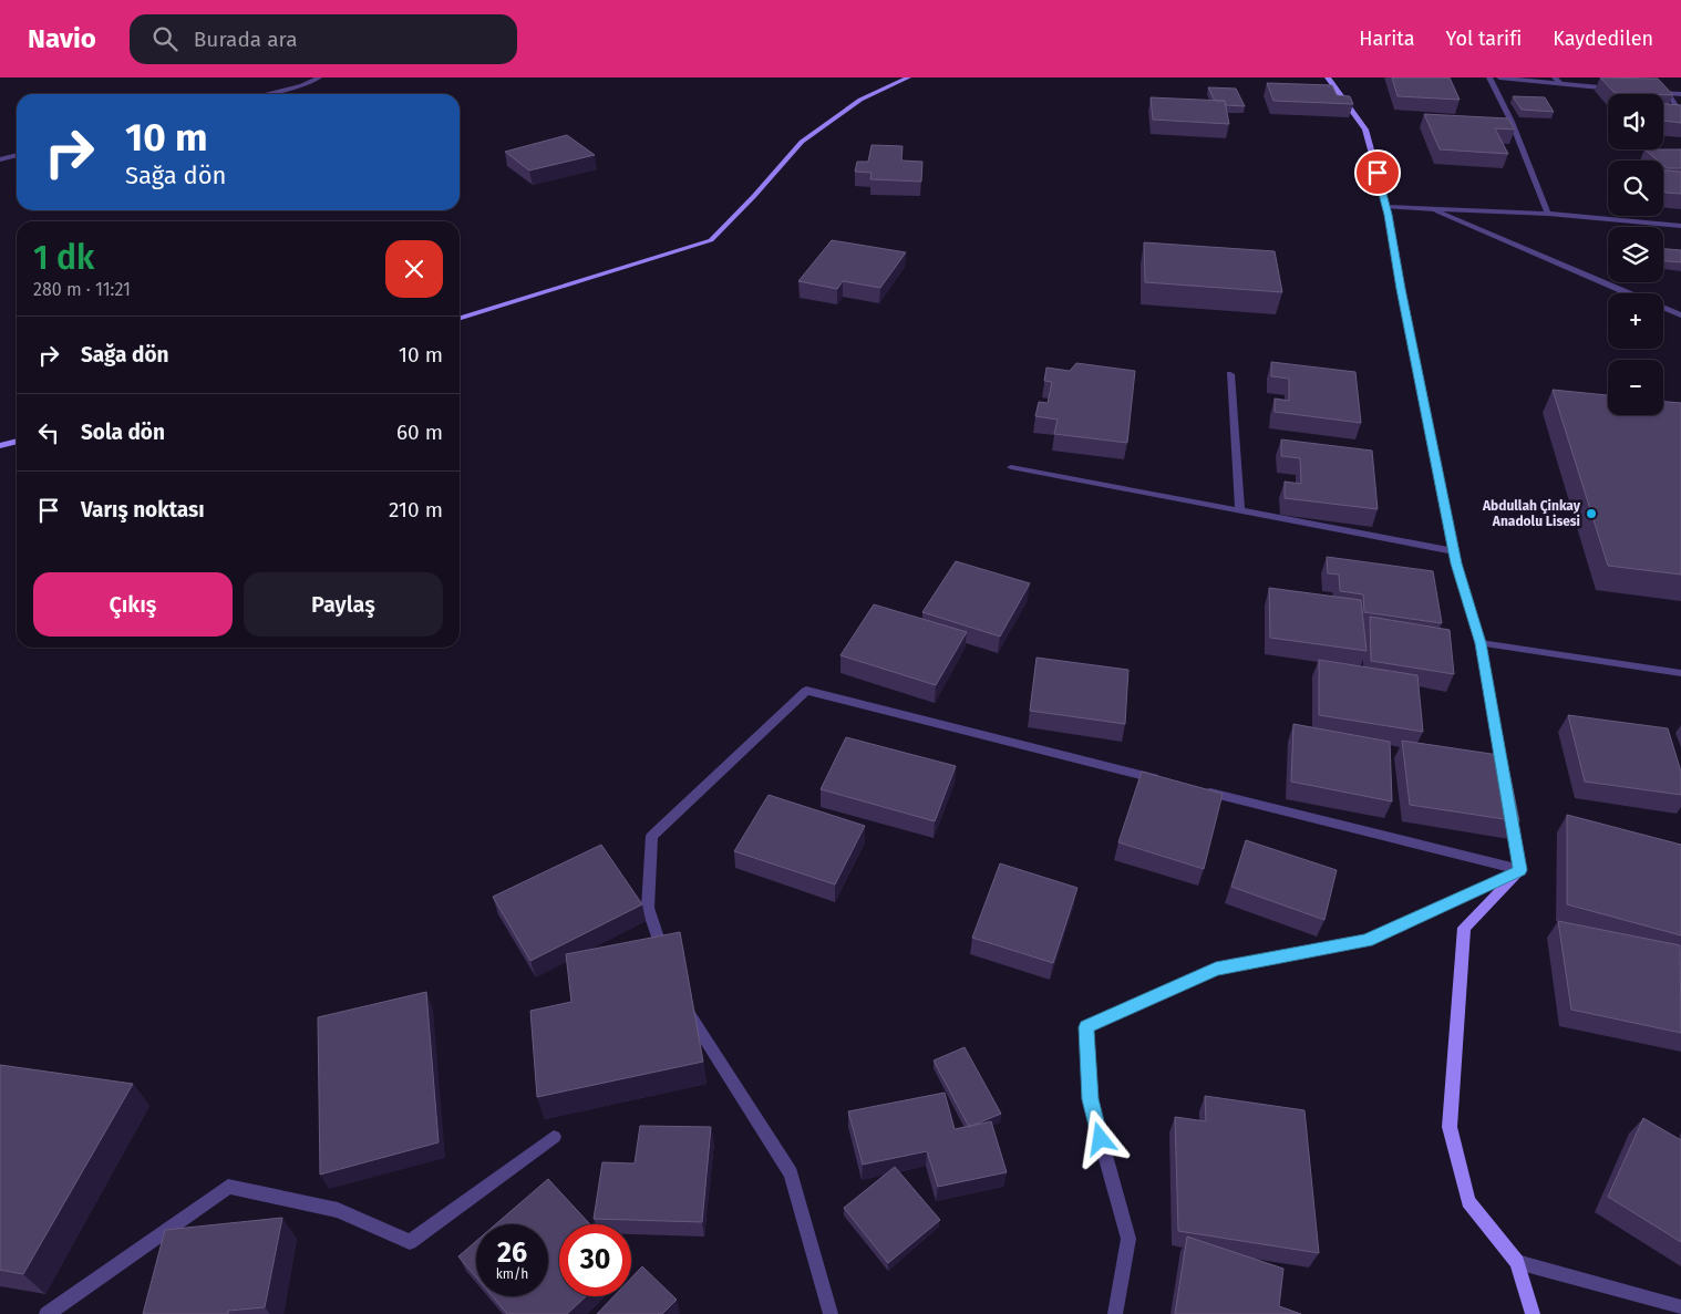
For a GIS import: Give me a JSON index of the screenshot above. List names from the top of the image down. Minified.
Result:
{"places":["Abdullah Çinkay Anadolu Lisesi"],"page":{"header":"Navio","search":"Burada ara","nav":["Harita","Yol tarifi","Kaydedilen"],"map_buttons":["+","−"],"turn":["10 m","Sağa dön"],"heading":["1 dk","280 m · 11:21"],"list":[{"name":"Sağa dön","value":"10 m"},{"name":"Sola dön","value":"60 m"},{"name":"Varış noktası","value":"210 m"}],"buttons":["Çıkış","Paylaş"],"speed":"26 km/h","limit":"30"}}
